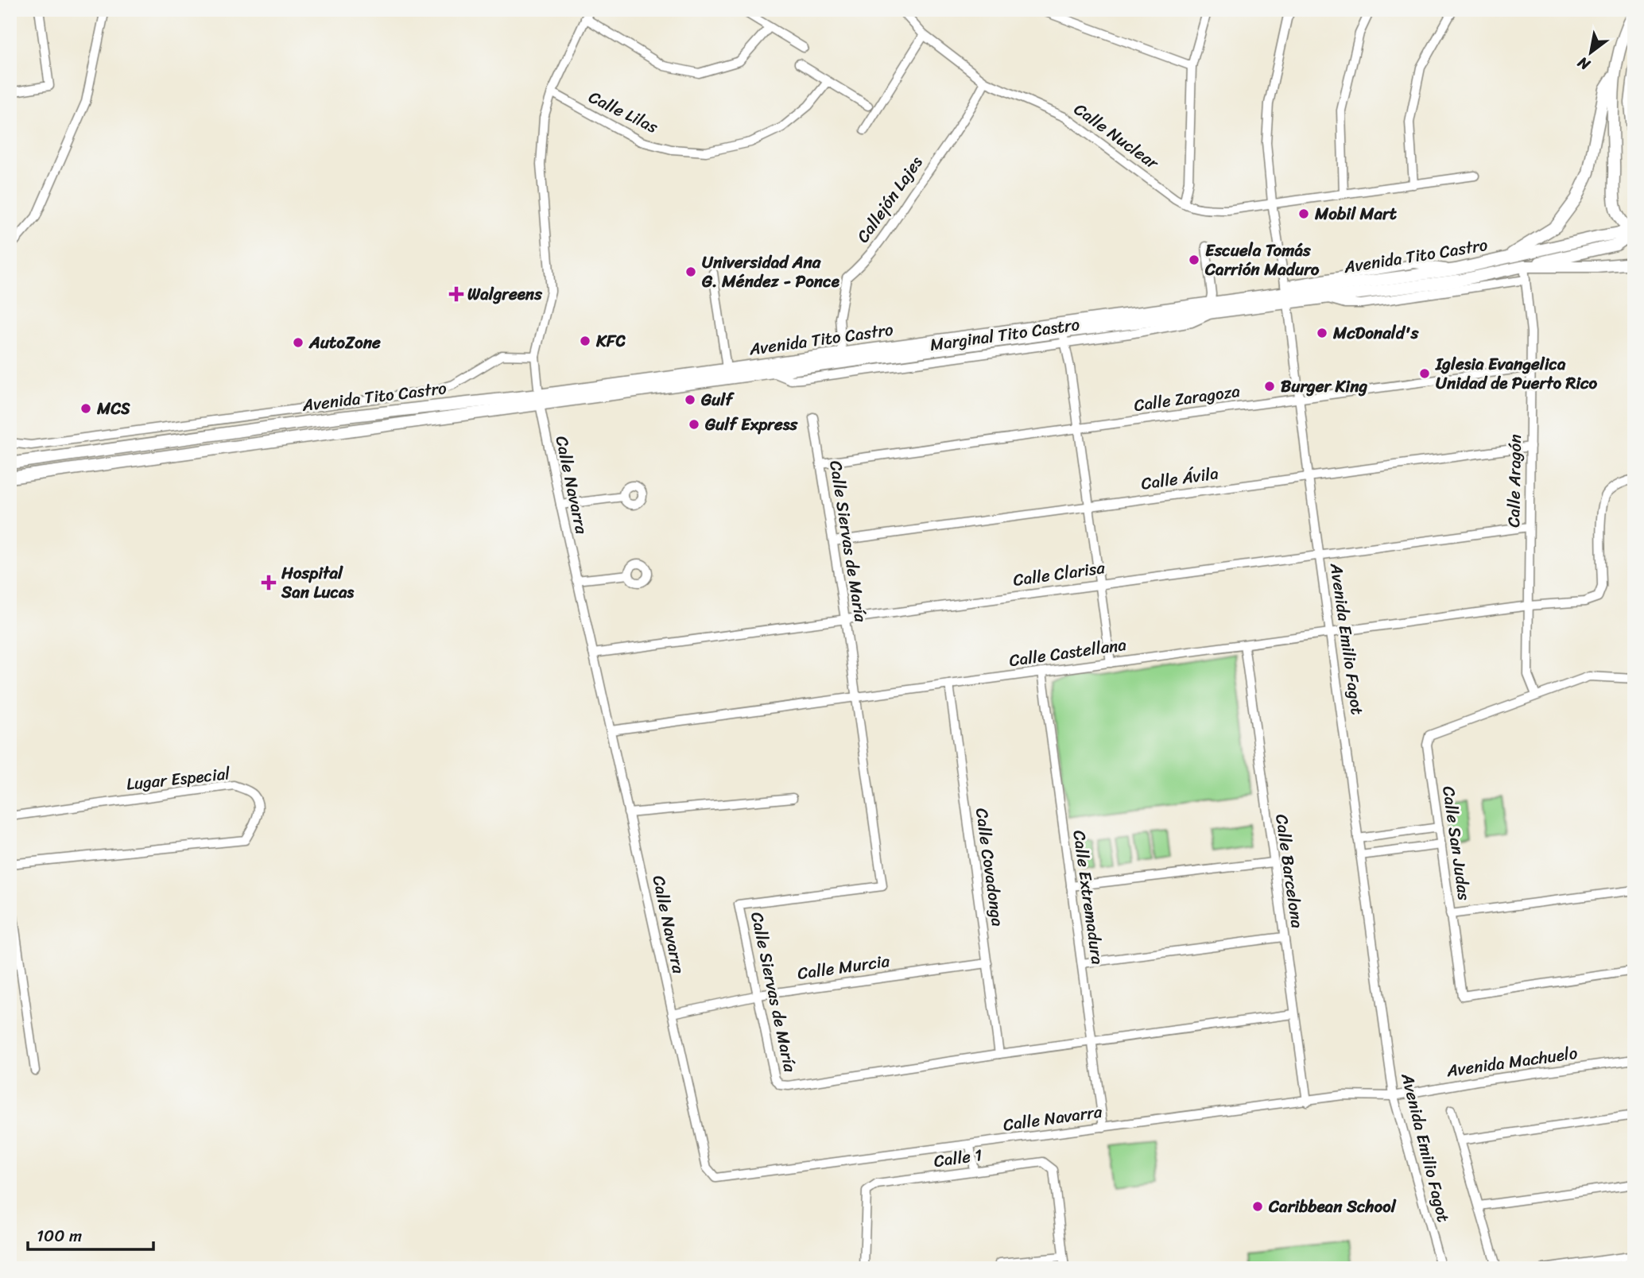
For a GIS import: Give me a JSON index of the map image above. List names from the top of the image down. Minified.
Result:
{"streets":{"main road":["Avenida Tito Castro"],"street":["Calle Lilas","Calle Nuclear","Callejón Lajes","Marginal Tito Castro","Calle Zaragoza","Calle Ávila","Calle Aragón","Calle Navarra","Calle Siervas de María","Calle Clarisa","Avenida Emilio Fagot","Calle Castellana","Lugar Especial","Calle San Judas","Calle Covadonga","Calle Barcelona","Calle Extremadura","Calle Murcia","Avenida Machuelo","Calle 1"]},"crossings":[["Calle Lilas","Calle Navarra"],["Calle Nuclear","Callejón Lajes"],["Calle Nuclear","Avenida Emilio Fagot"],["Callejón Lajes","Avenida Tito Castro"],["Callejón Lajes","Marginal Tito Castro"],["Avenida Tito Castro","Marginal Tito Castro"],["Avenida Tito Castro","Calle Aragón"],["Avenida Tito Castro","Calle Navarra"],["Avenida Tito Castro","Avenida Emilio Fagot"],["Calle Zaragoza","Calle Aragón"],["Calle Zaragoza","Calle Siervas de María"],["Calle Zaragoza","Avenida Emilio Fagot"],["Calle Ávila","Calle Aragón"],["Calle Ávila","Calle Siervas de María"],["Calle Ávila","Avenida Emilio Fagot"],["Calle Aragón","Calle Clarisa"],["Calle Aragón","Calle Castellana"],["Calle Aragón","Calle San Judas"],["Calle Navarra","Calle Clarisa"],["Calle Navarra","Avenida Emilio Fagot"],["Calle Navarra","Calle Castellana"],["Calle Navarra","Calle Barcelona"],["Calle Navarra","Calle Extremadura"],["Calle Navarra","Calle Murcia"],["Calle Navarra","Avenida Machuelo"],["Calle Siervas de María","Calle Clarisa"],["Calle Siervas de María","Calle Castellana"],["Calle Siervas de María","Calle Covadonga"],["Calle Siervas de María","Calle Barcelona"],["Calle Siervas de María","Calle Extremadura"],["Calle Siervas de María","Calle Murcia"],["Calle Clarisa","Avenida Emilio Fagot"],["Avenida Emilio Fagot","Calle Castellana"],["Avenida Emilio Fagot","Avenida Machuelo"],["Calle Castellana","Calle Covadonga"],["Calle Castellana","Calle Barcelona"],["Calle Castellana","Calle Extremadura"],["Calle Covadonga","Calle Murcia"]],"places":{"other":["Mobil Mart","Escuela Tomás Carrión Maduro","Universidad Ana G. Méndez - Ponce","McDonald's","KFC","AutoZone","Iglesia Evangelica Unidad de Puerto Rico","Burger King","Gulf","MCS","Gulf Express","Caribbean School"],"health":["Walgreens","Hospital San Lucas"]},"scale_bar":"100 m","north":"bottom left"}
